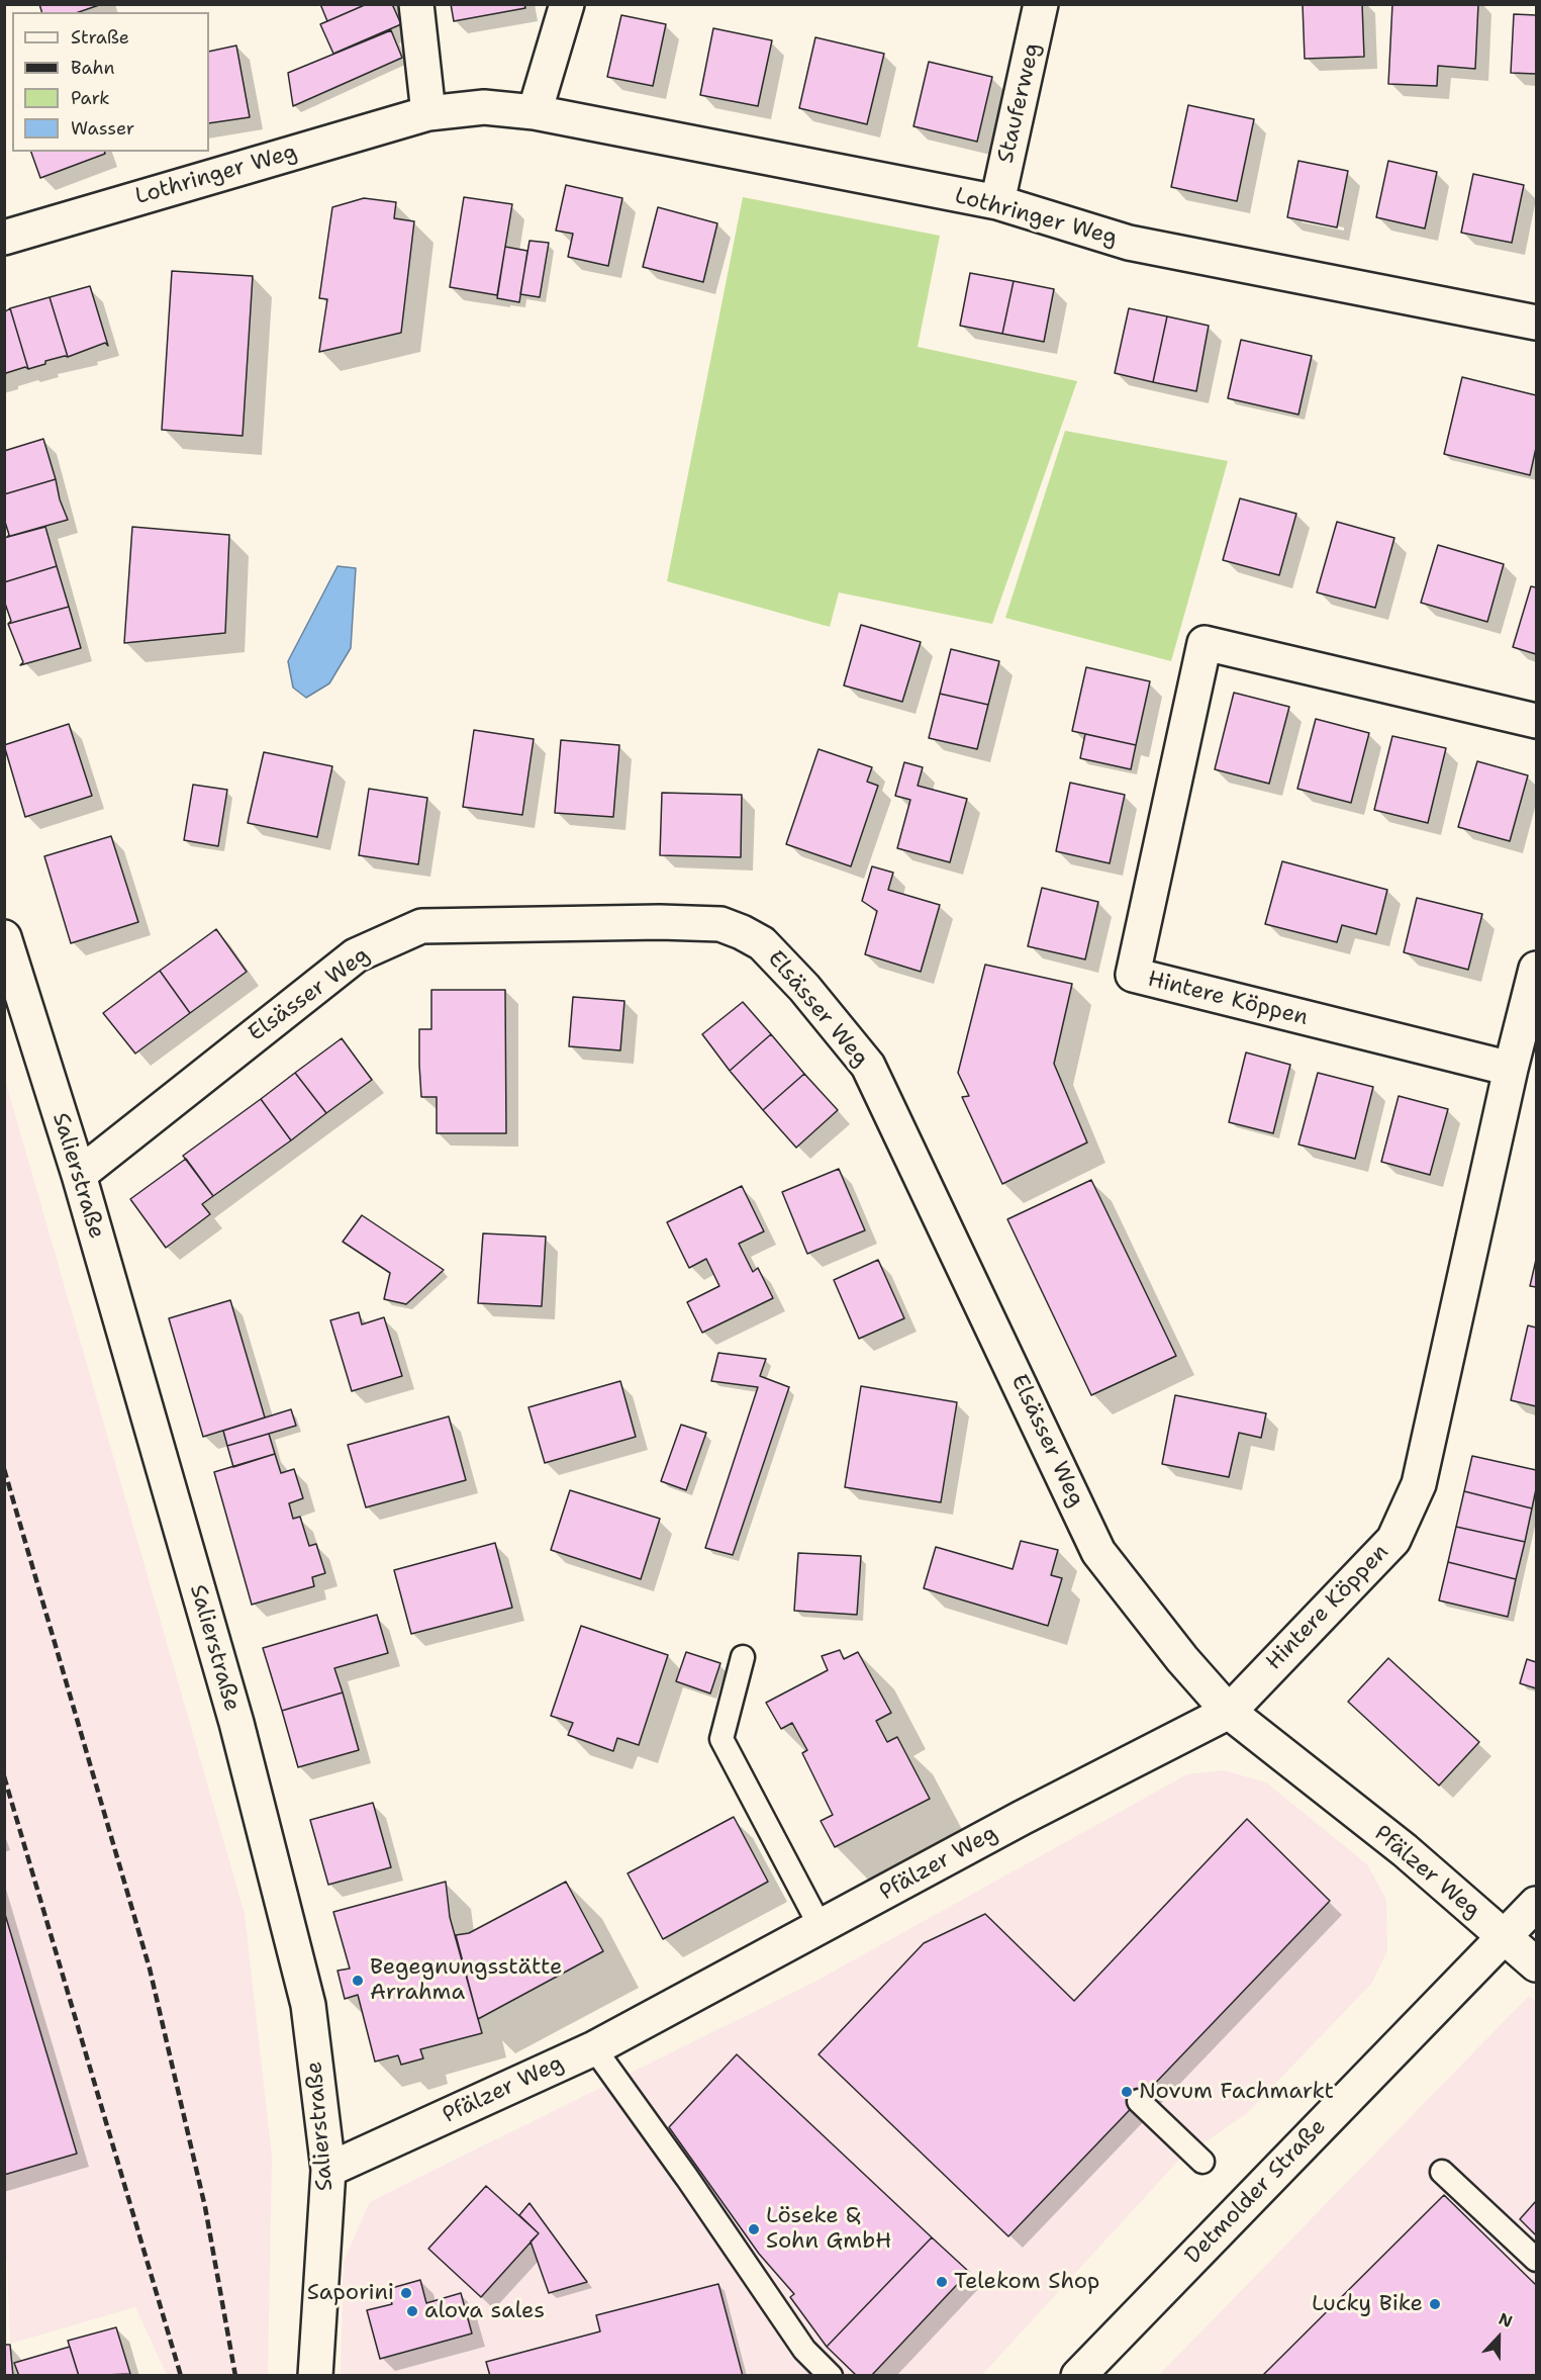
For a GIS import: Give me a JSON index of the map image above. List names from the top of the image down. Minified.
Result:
{"streets":{"street":["Stauferweg","Lothringer Weg","Elsässer Weg","Hintere Köppen","Salierstraße","Pfälzer Weg","Detmolder Straße"]},"crossings":[["Stauferweg","Lothringer Weg"],["Elsässer Weg","Hintere Köppen"],["Elsässer Weg","Salierstraße"],["Elsässer Weg","Pfälzer Weg"],["Hintere Köppen","Pfälzer Weg"],["Salierstraße","Pfälzer Weg"],["Pfälzer Weg","Detmolder Straße"]],"places":["Begegnungsstätte Arrahma","Novum Fachmarkt","Löseke & Sohn GmbH","Telekom Shop","Saporini","Lucky Bike","alova sales"],"legend":["Straße","Bahn","Park","Wasser"],"north":"top"}
